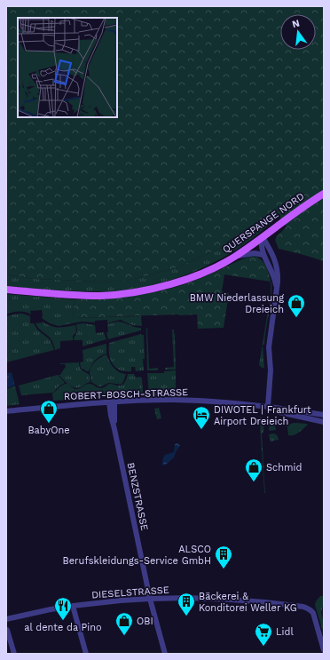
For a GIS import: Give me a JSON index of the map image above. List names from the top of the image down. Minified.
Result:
{"streets":{"main road":["QUERSPANGE NORD"],"street":["ROBERT-BOSCH-STRASSE","BENZSTRASSE","DIESELSTRASSE"]},"crossings":[["ROBERT-BOSCH-STRASSE","BENZSTRASSE"],["BENZSTRASSE","DIESELSTRASSE"]],"places":{"shop":["BMW Niederlassung Dreieich","BabyOne","Schmid","OBI"],"hotel":["DIWOTEL | Frankfurt Airport Dreieich"],"building":["ALSCO Berufskleidungs-Service GmbH","Bäckerei & Konditorei Weller KG"],"restaurant":["al dente da Pino"],"supermarket":["Lidl"]},"north":"top"}
